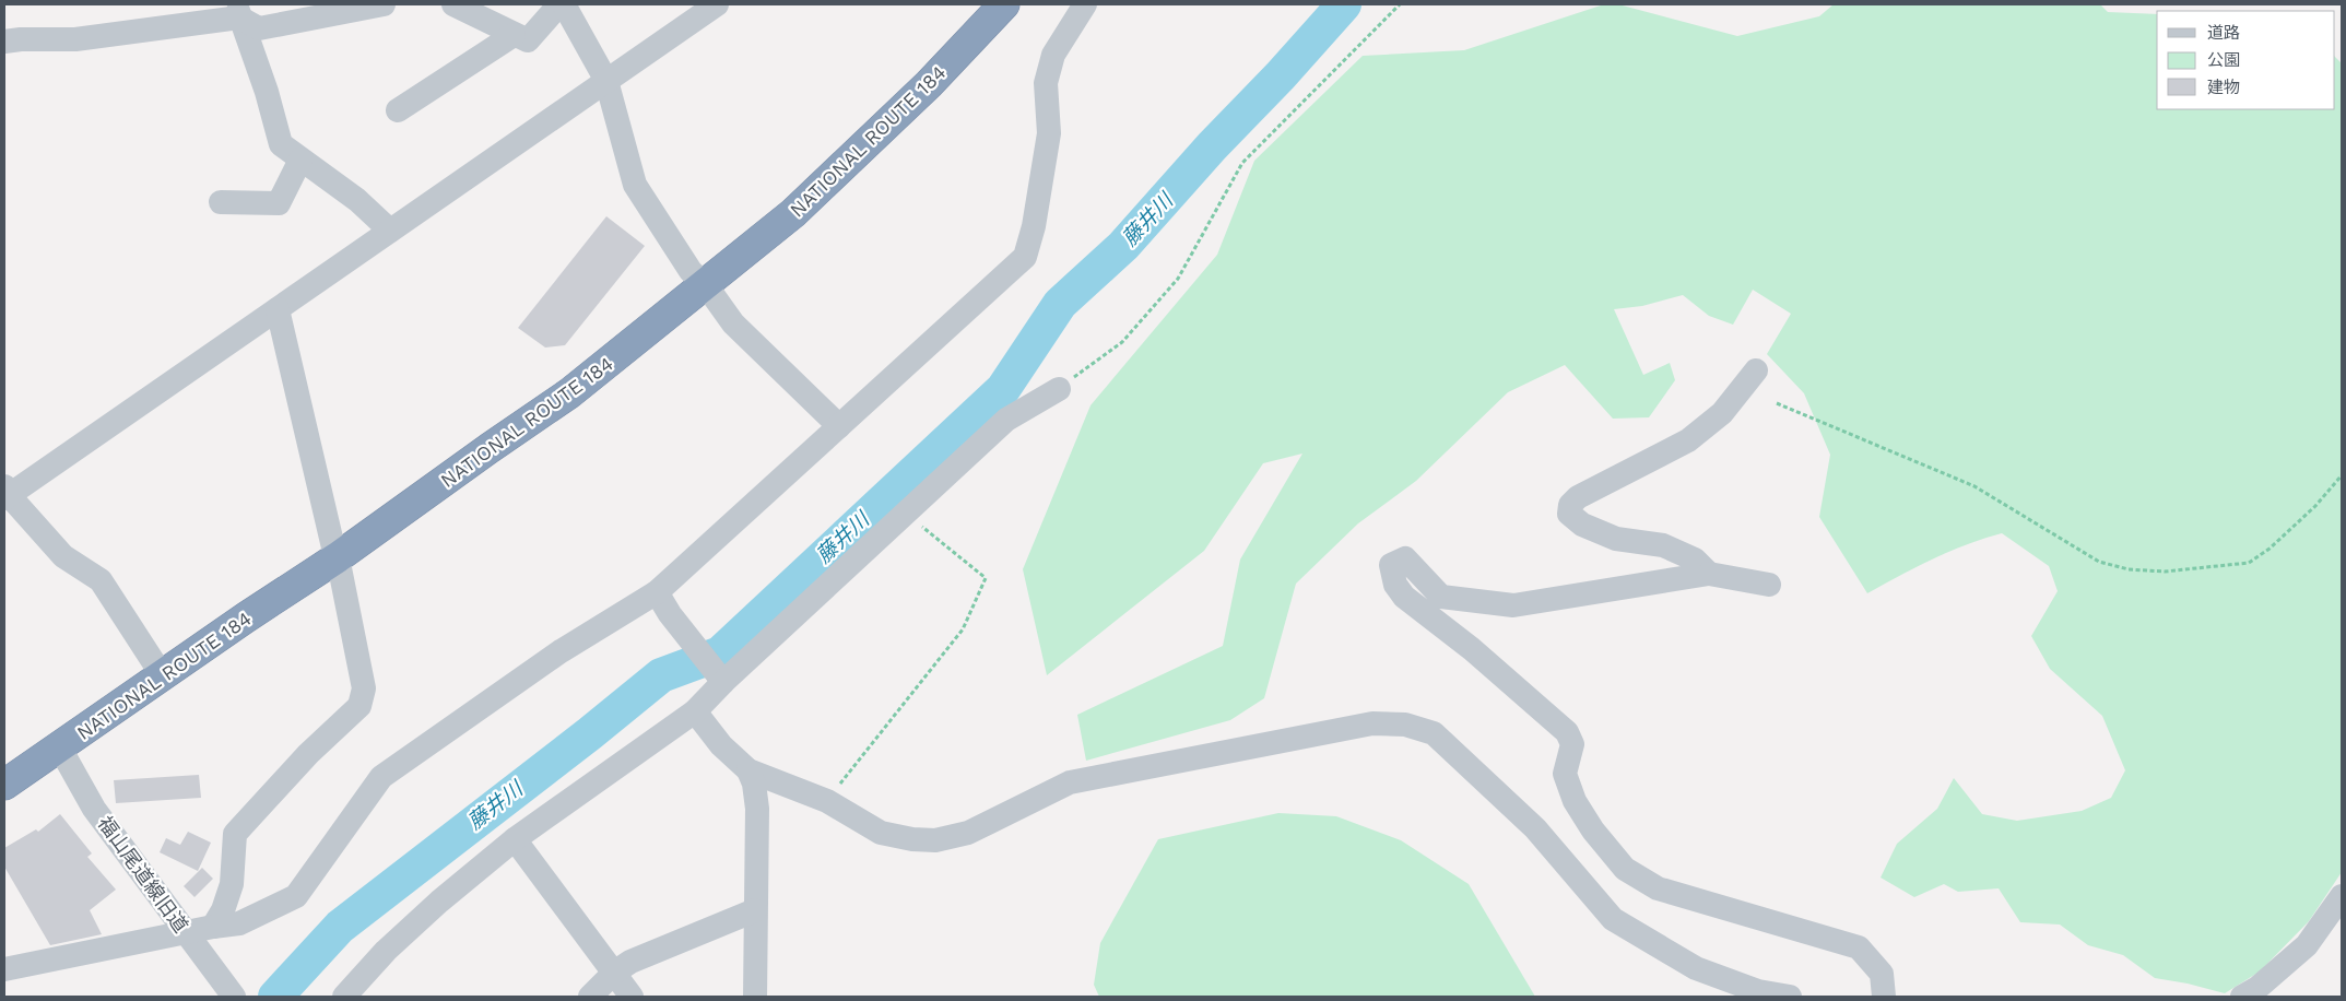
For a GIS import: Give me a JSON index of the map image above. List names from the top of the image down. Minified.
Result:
{"streets":{"highway":["NATIONAL ROUTE 184"],"street":["福山尾道線旧道"]},"crossings":[["NATIONAL ROUTE 184","福山尾道線旧道"]],"water":["藤井川"],"legend":["道路","公園","建物"]}
